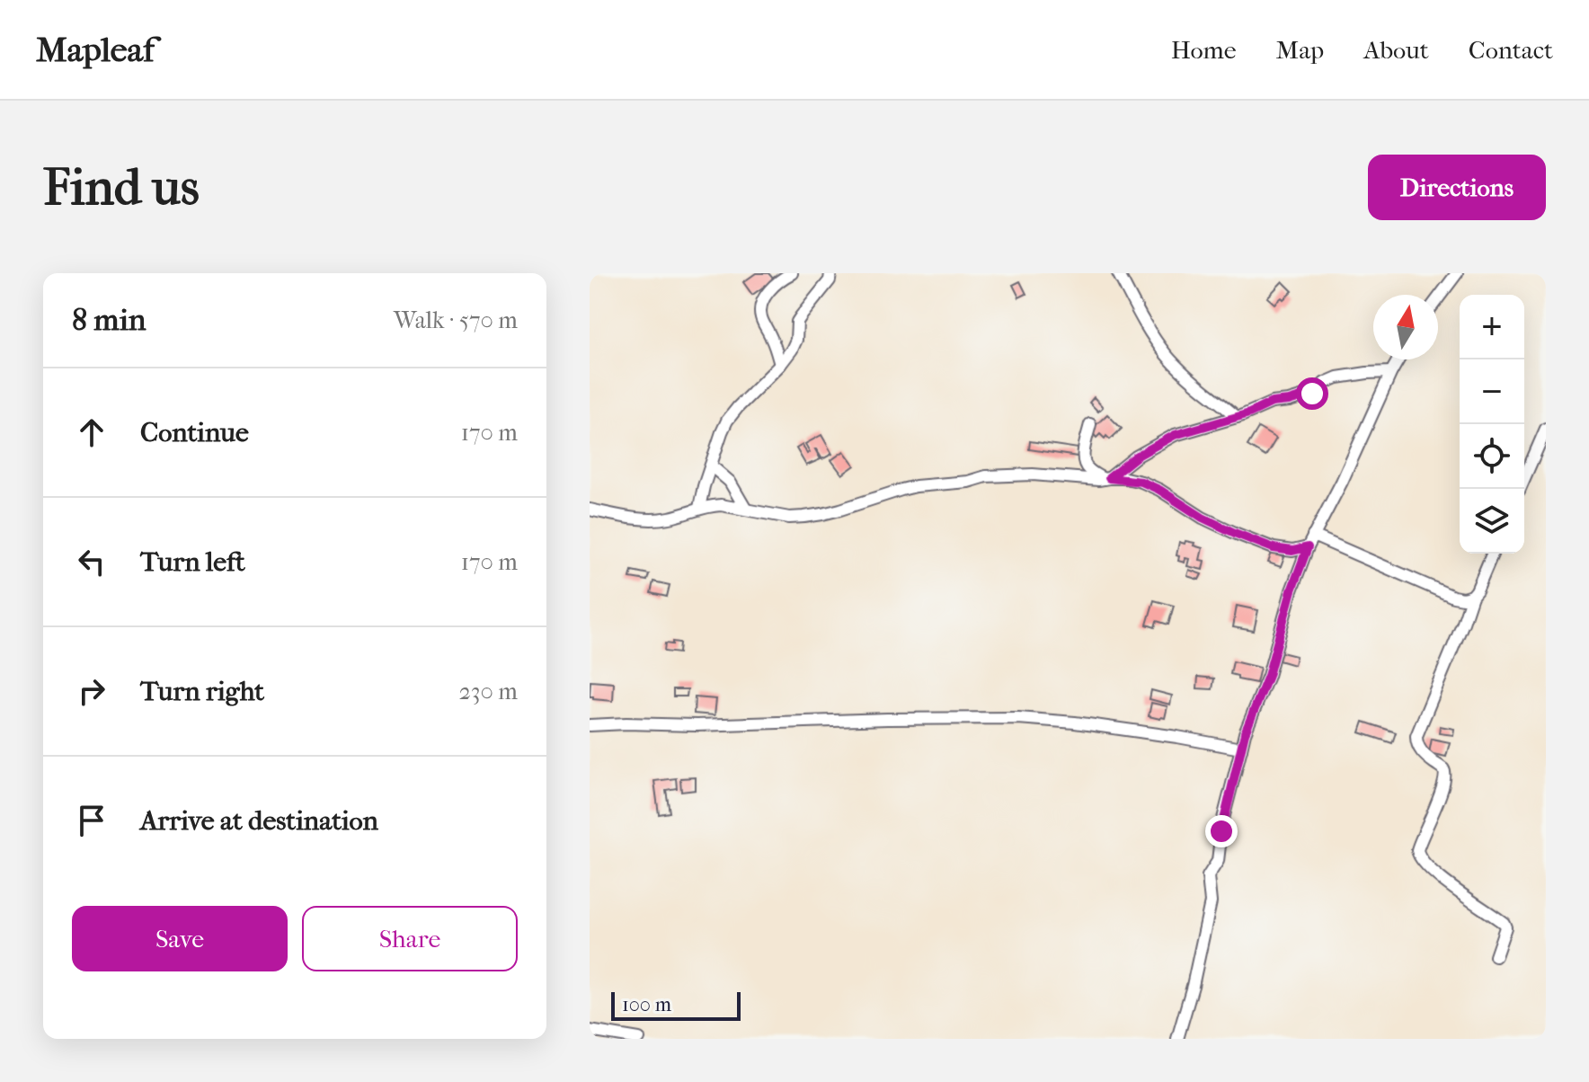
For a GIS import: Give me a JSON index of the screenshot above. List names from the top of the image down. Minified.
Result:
{"scale_bar":"100 m","north":"top","page":{"header":"Mapleaf","nav":["Home","Map","About","Contact"],"buttons":["Directions",["Save","Share"]],"title":"Find us","heading":["8 min","Walk · 570 m"],"map_buttons":["+","−"],"list":[["Continue","170 m"],["Turn left","170 m"],["Turn right","230 m"],"Arrive at destination"],"scale":"100 m"}}
